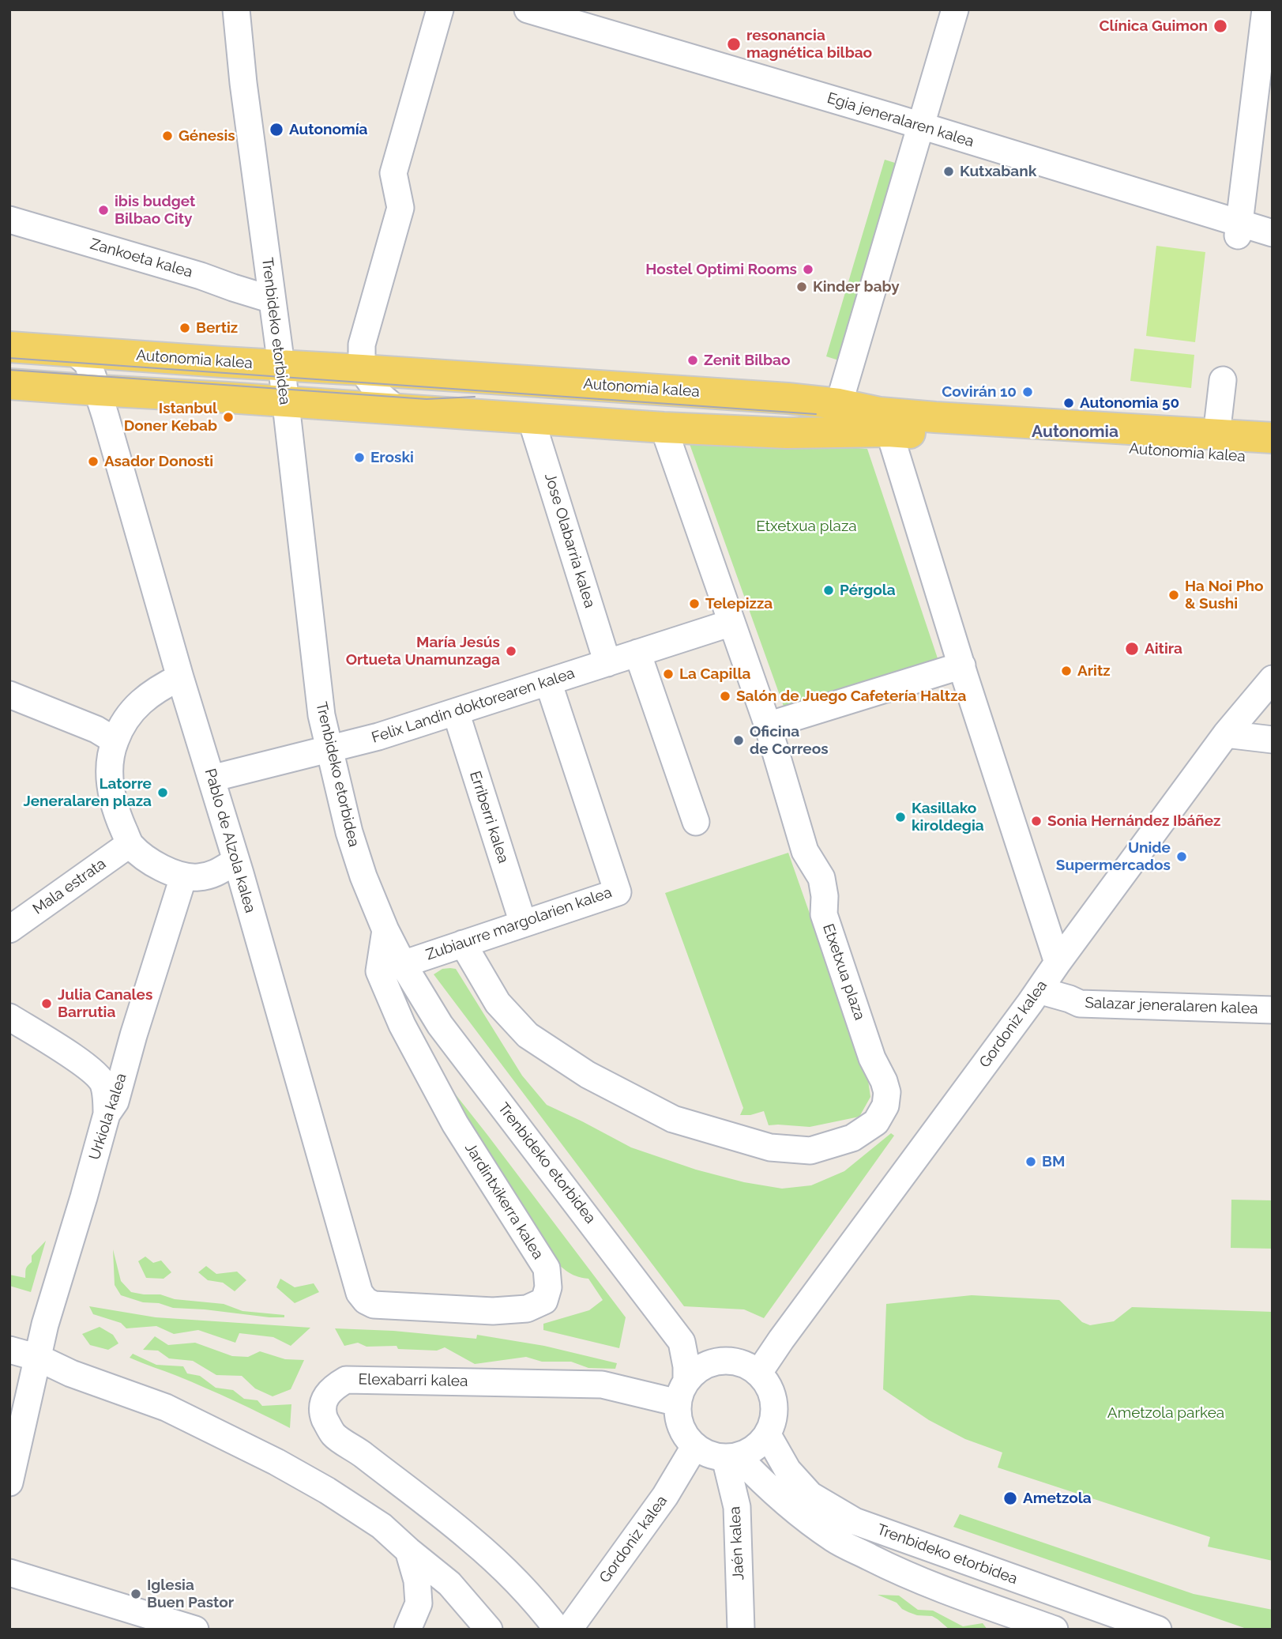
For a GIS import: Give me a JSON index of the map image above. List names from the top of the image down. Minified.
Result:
{"streets":{"main road":["Autonomia kalea"],"street":["Egia jeneralaren kalea","Zankoeta kalea","Trenbideko etorbidea","Jose Olabarria kalea","Felix Landin doktorearen kalea","Erriberri kalea","Pablo de Alzola kalea","Mala estrata","Zubiaurre margolarien kalea","Etxetxua plaza","Salazar jeneralaren kalea","Gordoniz kalea","Urkiola kalea","Jardintxikerra kalea","Elexabarri kalea","Jaén kalea"]},"crossings":[["Zankoeta kalea","Trenbideko etorbidea"],["Trenbideko etorbidea","Autonomia kalea"],["Trenbideko etorbidea","Felix Landin doktorearen kalea"],["Trenbideko etorbidea","Zubiaurre margolarien kalea"],["Trenbideko etorbidea","Gordoniz kalea"],["Trenbideko etorbidea","Jardintxikerra kalea"],["Trenbideko etorbidea","Elexabarri kalea"],["Trenbideko etorbidea","Jaén kalea"],["Autonomia kalea","Jose Olabarria kalea"],["Autonomia kalea","Pablo de Alzola kalea"],["Autonomia kalea","Etxetxua plaza"],["Jose Olabarria kalea","Felix Landin doktorearen kalea"],["Felix Landin doktorearen kalea","Erriberri kalea"],["Felix Landin doktorearen kalea","Pablo de Alzola kalea"],["Felix Landin doktorearen kalea","Zubiaurre margolarien kalea"],["Felix Landin doktorearen kalea","Etxetxua plaza"],["Erriberri kalea","Zubiaurre margolarien kalea"],["Pablo de Alzola kalea","Jardintxikerra kalea"],["Zubiaurre margolarien kalea","Etxetxua plaza"],["Salazar jeneralaren kalea","Gordoniz kalea"],["Gordoniz kalea","Elexabarri kalea"],["Gordoniz kalea","Jaén kalea"],["Elexabarri kalea","Jaén kalea"]],"districts":["Autonomia"],"parks":["Etxetxua plaza","Ametzola parkea"],"places":["Clínica Guimon","resonancia magnética bilbao","Autonomía","Génesis","Kutxabank","ibis budget Bilbao City","Hostel Optimi Rooms","Kinder baby","Bertiz","Zenit Bilbao","Covirán 10","Autonomia 50","Istanbul Doner Kebab","Eroski","Asador Donosti","Pérgola","Ha Noi Pho & Sushi","Telepizza","Aitira","María Jesús Ortueta Unamunzaga","Aritz","La Capilla","Salón de Juego Cafetería Haltza","Oficina de Correos","Latorre Jeneralaren plaza","Kasillako kiroldegia","Sonia Hernández Ibáñez","Unide Supermercados","Julia Canales Barrutia","BM","Ametzola","Iglesia Buen Pastor"]}
